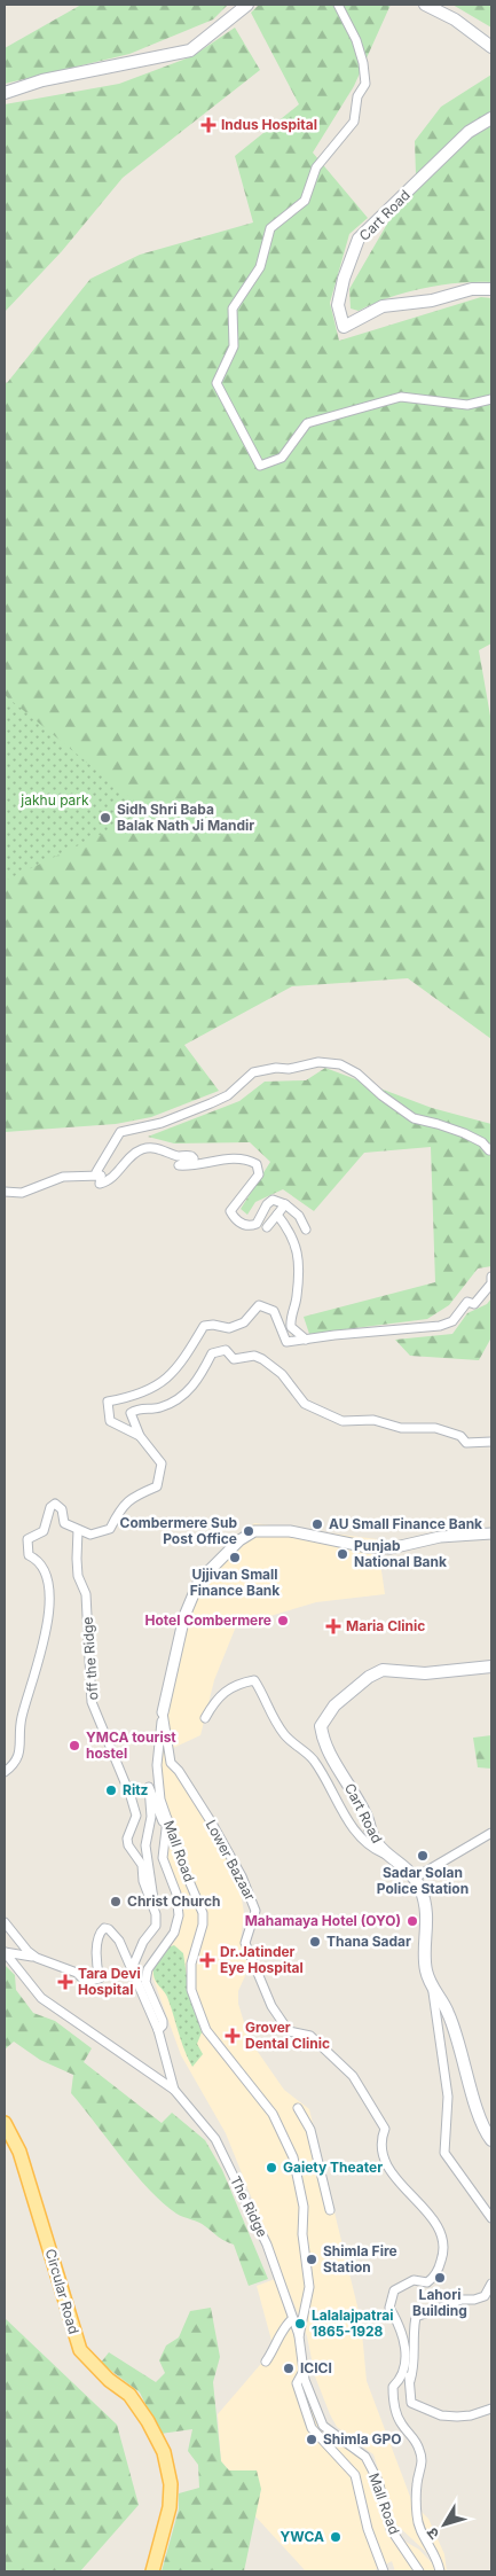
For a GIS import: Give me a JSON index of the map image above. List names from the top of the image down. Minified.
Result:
{"streets":{"main road":["Cart Road","Circular Road"],"street":["off the Ridge","Mall Road","Lower Bazaar","The Ridge"]},"crossings":[["Mall Road","Lower Bazaar"],["Mall Road","The Ridge"]],"parks":["jakhu park"],"places":{"health":["Indus Hospital","Maria Clinic","Dr.Jatinder Eye Hospital","Tara Devi Hospital","Grover Dental Clinic"],"other":["Sidh Shri Baba Balak Nath Ji Mandir","AU Small Finance Bank","Combermere Sub Post Office","Punjab National Bank","Ujjivan Small Finance Bank","Hotel Combermere","YMCA tourist hostel","Ritz","Sadar Solan Police Station","Christ Church","Mahamaya Hotel (OYO)","Thana Sadar","Gaiety Theater","Shimla Fire Station","Lahori Building","Lalalajpatrai 1865-1928","ICICI","Shimla GPO","YWCA"]},"north":"bottom left"}
